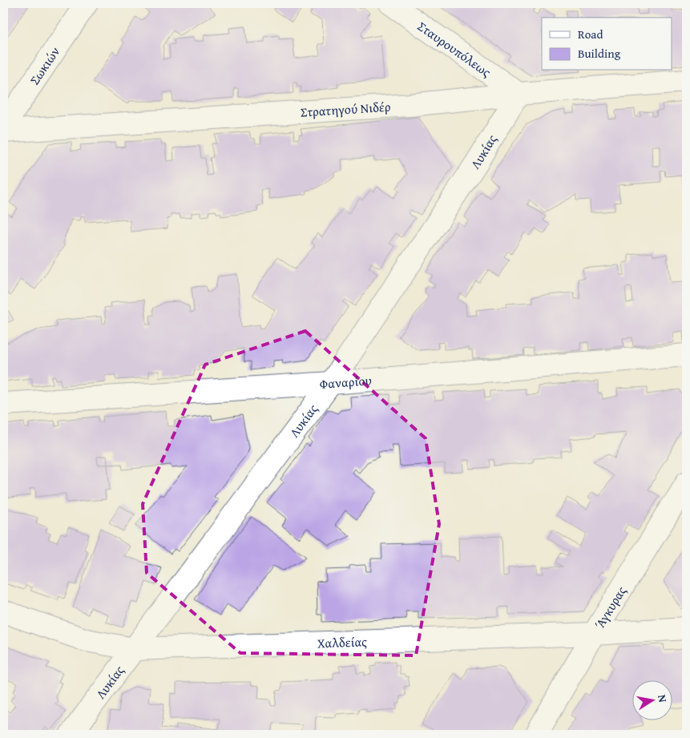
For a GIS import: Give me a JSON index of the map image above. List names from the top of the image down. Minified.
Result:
{"streets":{"street":["Σταυρουπόλεως","Σωκιών","Στρατηγού Νιδέρ","Λυκίας","Φαναρίου","Άγκυρας","Χαλδείας"]},"crossings":[["Σταυρουπόλεως","Στρατηγού Νιδέρ"],["Σταυρουπόλεως","Λυκίας"],["Στρατηγού Νιδέρ","Λυκίας"],["Λυκίας","Φαναρίου"],["Λυκίας","Χαλδείας"],["Άγκυρας","Χαλδείας"]],"legend":["Road","Building"],"north":"right"}
